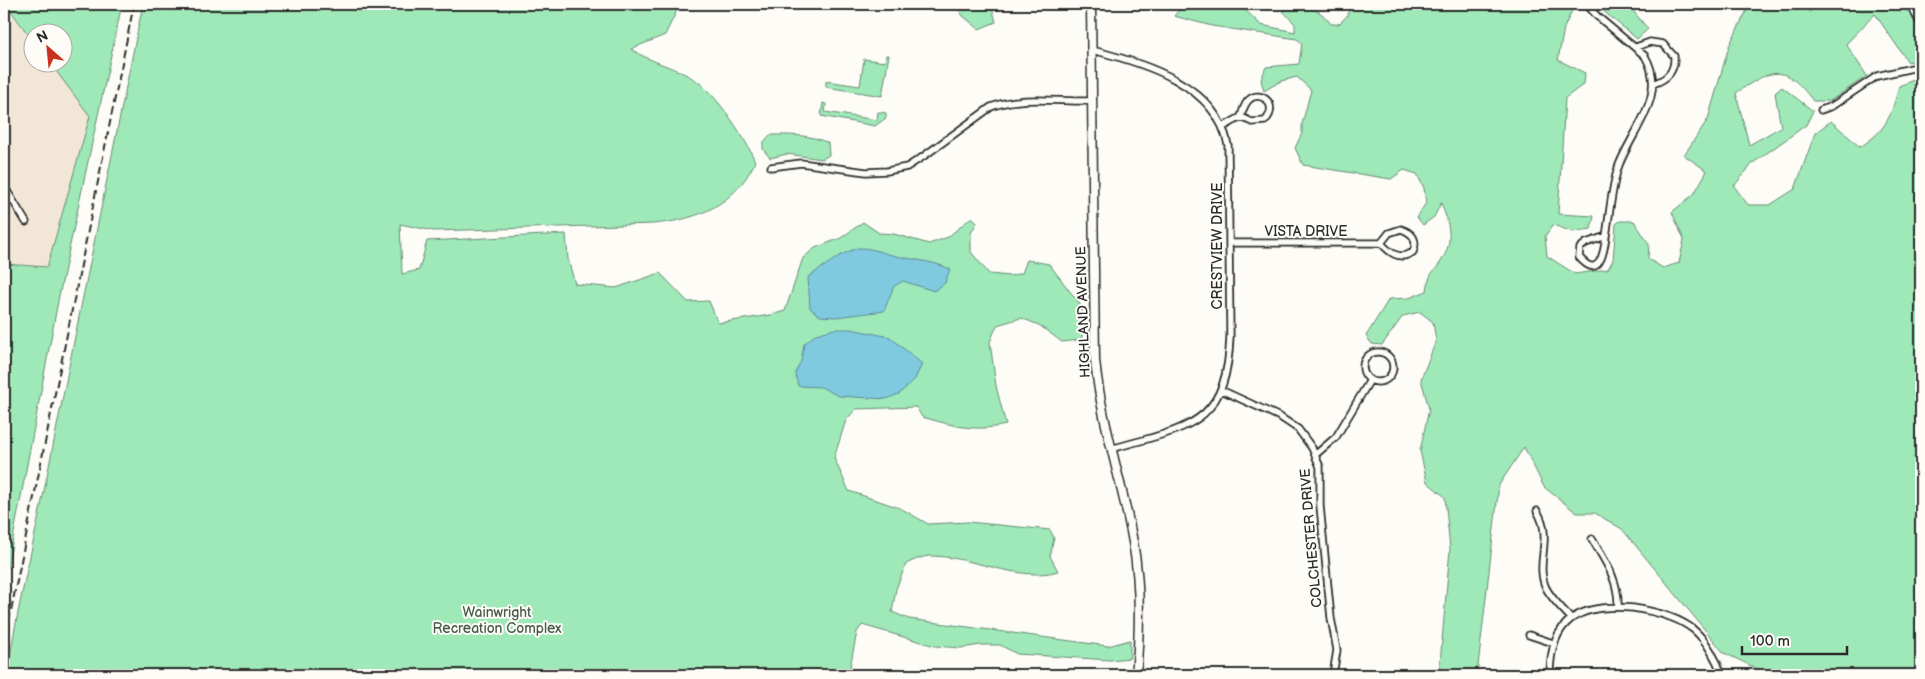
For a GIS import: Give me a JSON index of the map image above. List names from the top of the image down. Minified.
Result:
{"streets":{"street":["VISTA DRIVE","CRESTVIEW DRIVE","HIGHLAND AVENUE","COLCHESTER DRIVE"]},"crossings":[["VISTA DRIVE","CRESTVIEW DRIVE"],["CRESTVIEW DRIVE","HIGHLAND AVENUE"],["CRESTVIEW DRIVE","COLCHESTER DRIVE"]],"parks":["Wainwright Recreation Complex"],"scale_bar":"100 m","north":"top left"}
